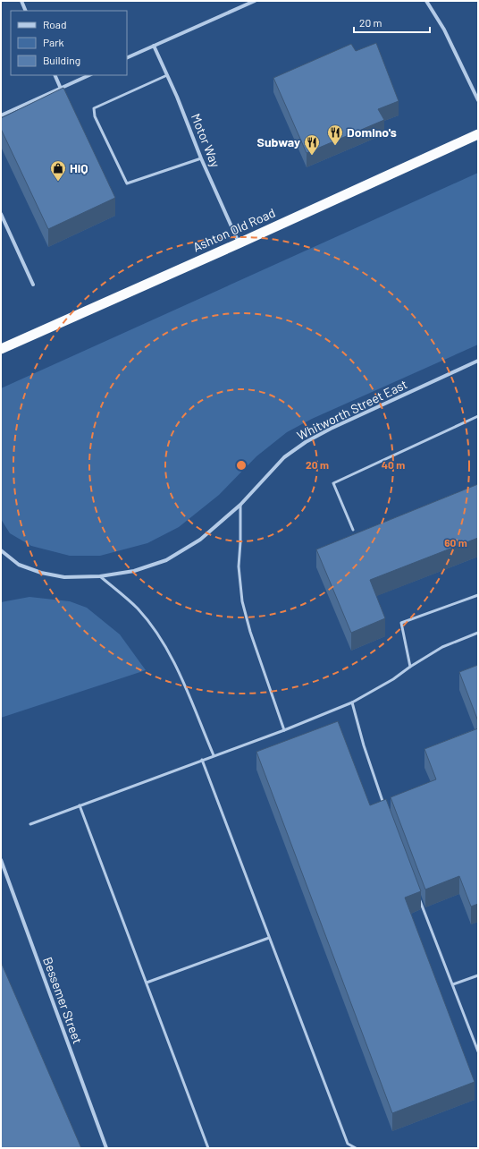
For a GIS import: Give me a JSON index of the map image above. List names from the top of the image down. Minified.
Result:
{"streets":{"highway":["Ashton Old Road"],"street":["Motor Way","Whitworth Street East","Bessemer Street"]},"crossings":[["Motor Way","Ashton Old Road"]],"places":{"restaurant":["Domino's","Subway"],"shop":["HiQ"]},"legend":["Road","Park","Building"],"scale_bar":"20 m","rings":["20 m","40 m","60 m"]}
